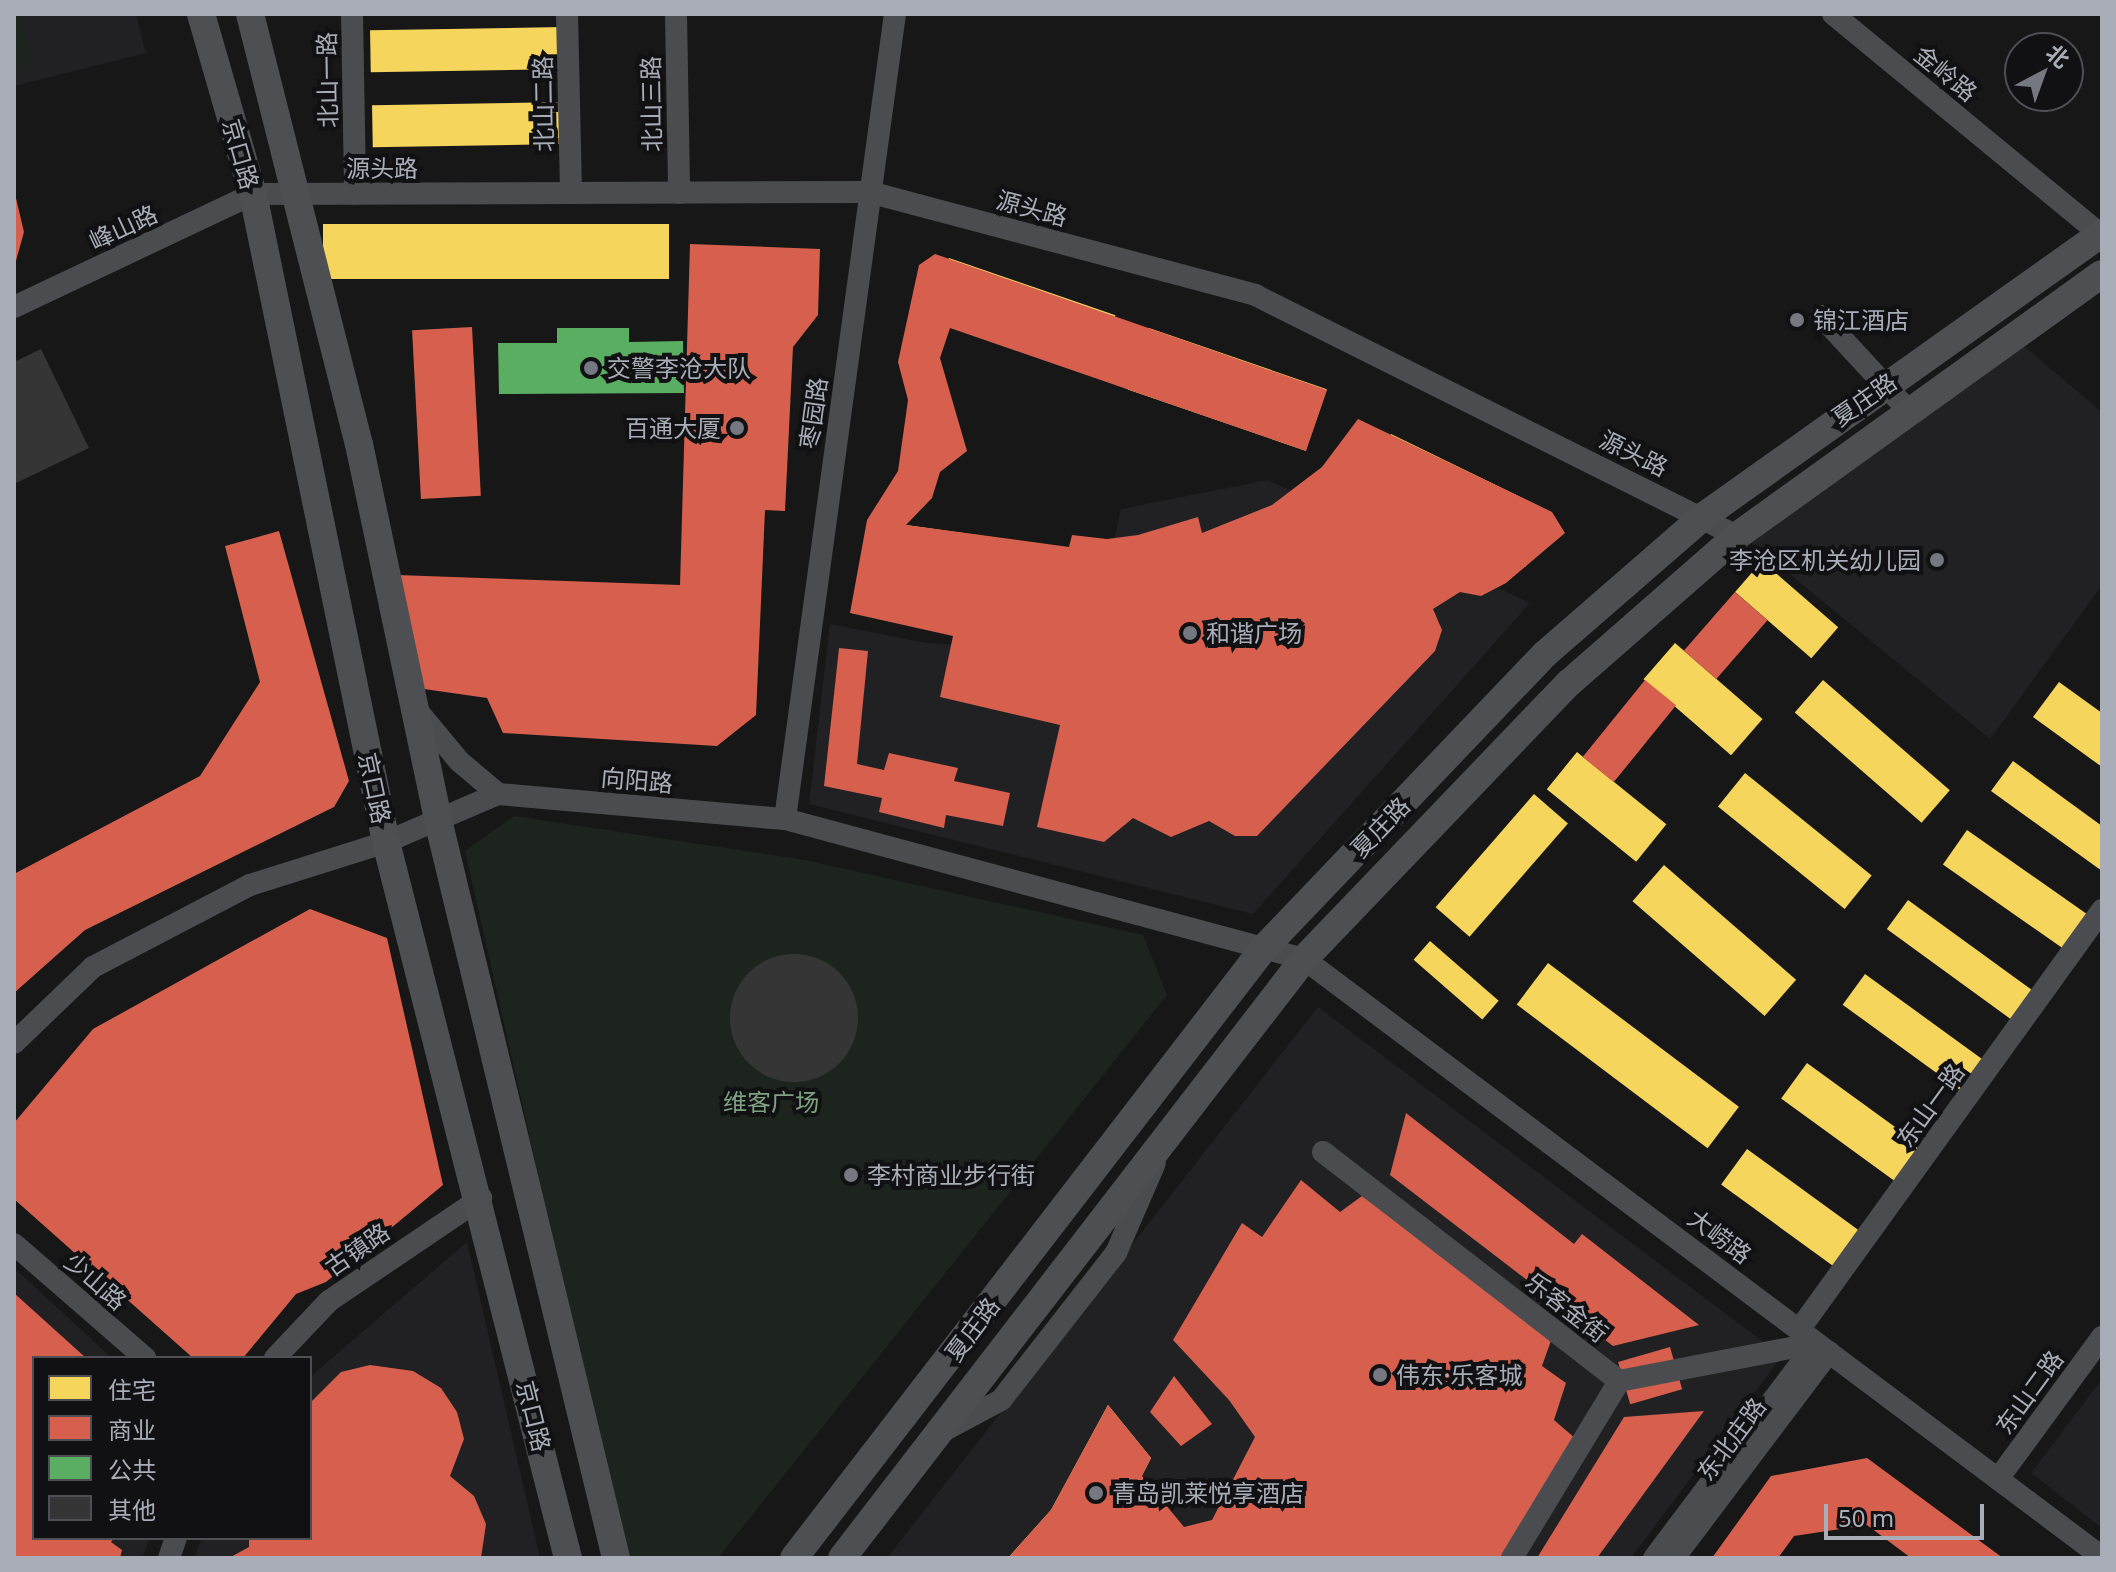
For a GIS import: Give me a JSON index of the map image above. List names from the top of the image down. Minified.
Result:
{"streets":{"main road":["京口路","夏庄路"],"street":["金岭路","北山一路","北山二路","北山三路","源头路","峰山路","枣园路","向阳路","东山一路","大崂路","古镇路","少山路","乐客金街","东山二路","东北庄路"]},"crossings":[["金岭路","夏庄路"],["北山一路","源头路"],["北山二路","源头路"],["北山三路","源头路"],["京口路","源头路"],["京口路","峰山路"],["京口路","向阳路"],["京口路","古镇路"],["源头路","峰山路"],["源头路","夏庄路"],["源头路","枣园路"],["夏庄路","向阳路"],["夏庄路","大崂路"],["枣园路","向阳路"],["向阳路","大崂路"],["东山一路","大崂路"],["东山一路","东北庄路"],["大崂路","东山二路"],["大崂路","东北庄路"]],"parks":["维客广场"],"places":["锦江酒店","交警李沧大队","百通大厦","李沧区机关幼儿园","和谐广场","李村商业步行街","伟东·乐客城","青岛凯莱悦享酒店"],"legend":["住宅","商业","公共","其他"],"scale_bar":"50 m","north":"top right"}
